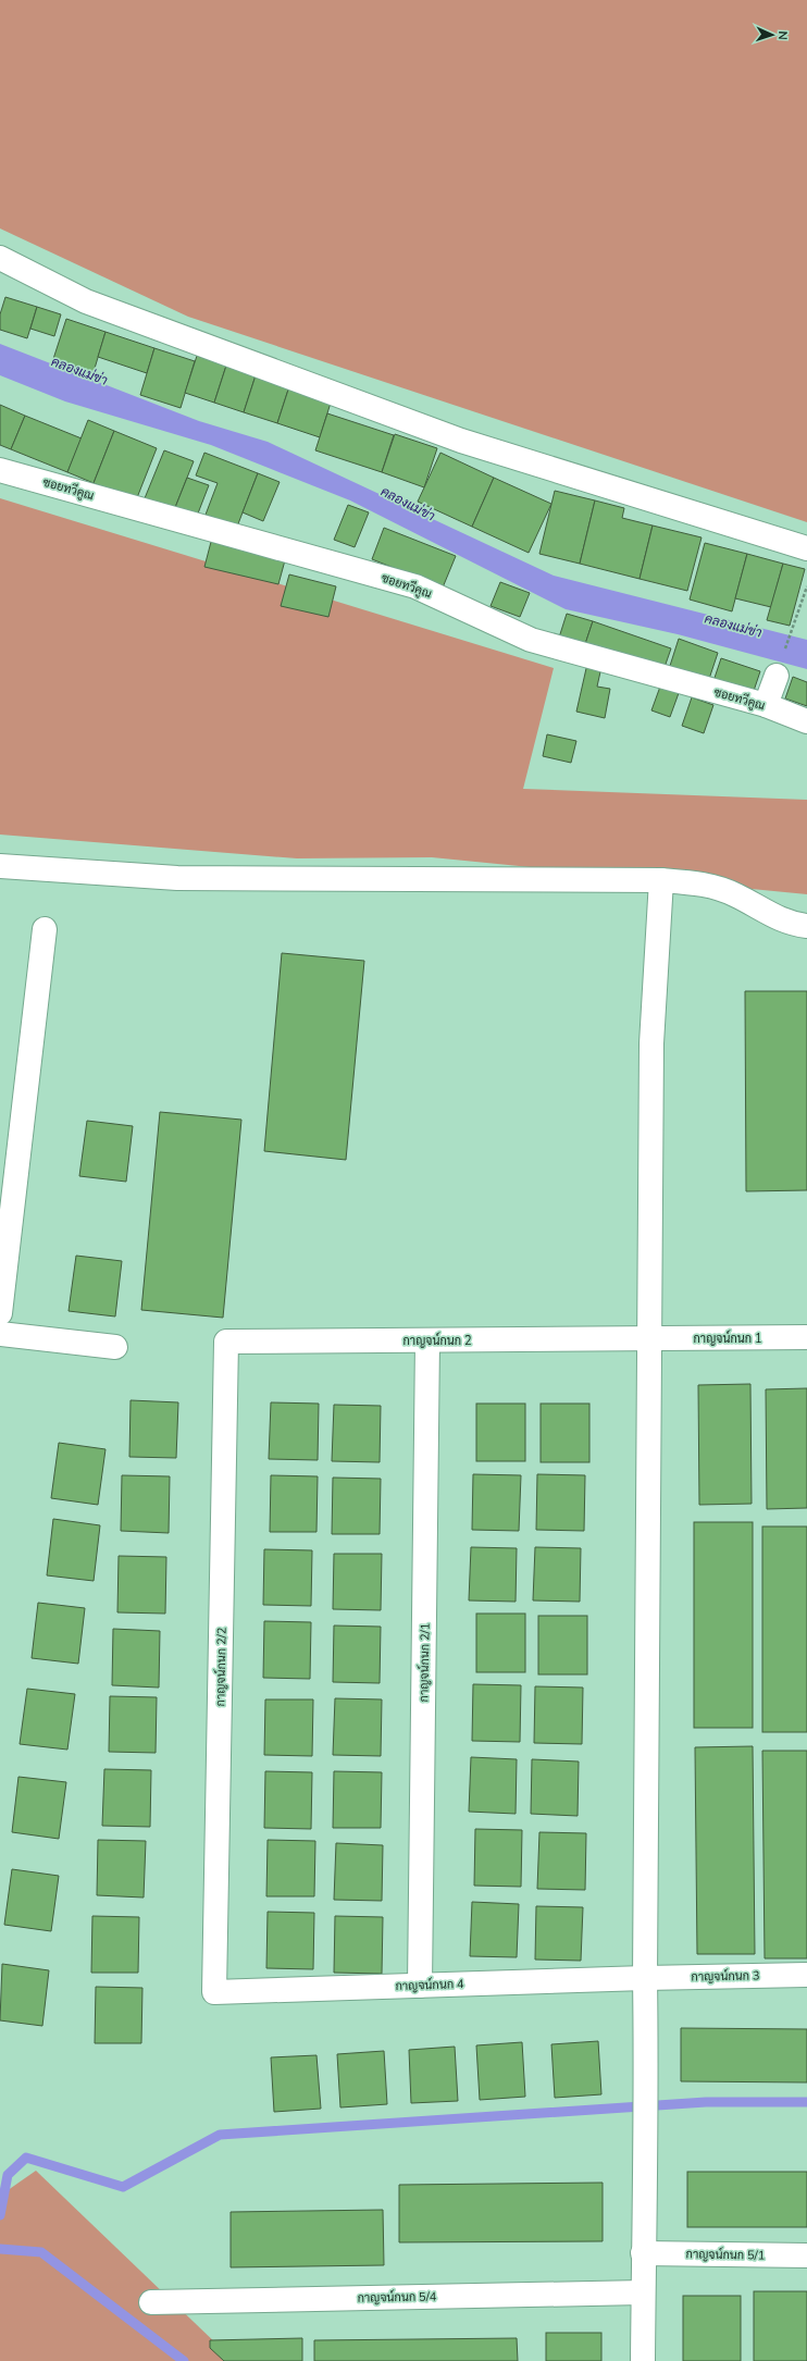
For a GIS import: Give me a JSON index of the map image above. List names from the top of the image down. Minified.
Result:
{"streets":{"street":["ซอยทวีคูณ","กาญจน์กนก 1","กาญจน์กนก 2","กาญจน์กนก 2/1","กาญจน์กนก 2/2","กาญจน์กนก 3","กาญจน์กนก 4","กาญจน์กนก 5/1","กาญจน์กนก 5/4"]},"crossings":[["กาญจน์กนก 1","กาญจน์กนก 2"],["กาญจน์กนก 2","กาญจน์กนก 2/1"],["กาญจน์กนก 2","กาญจน์กนก 2/2"],["กาญจน์กนก 2/1","กาญจน์กนก 4"],["กาญจน์กนก 2/2","กาญจน์กนก 4"],["กาญจน์กนก 3","กาญจน์กนก 4"]],"water":["คลองแม่ข่า"],"north":"right"}
